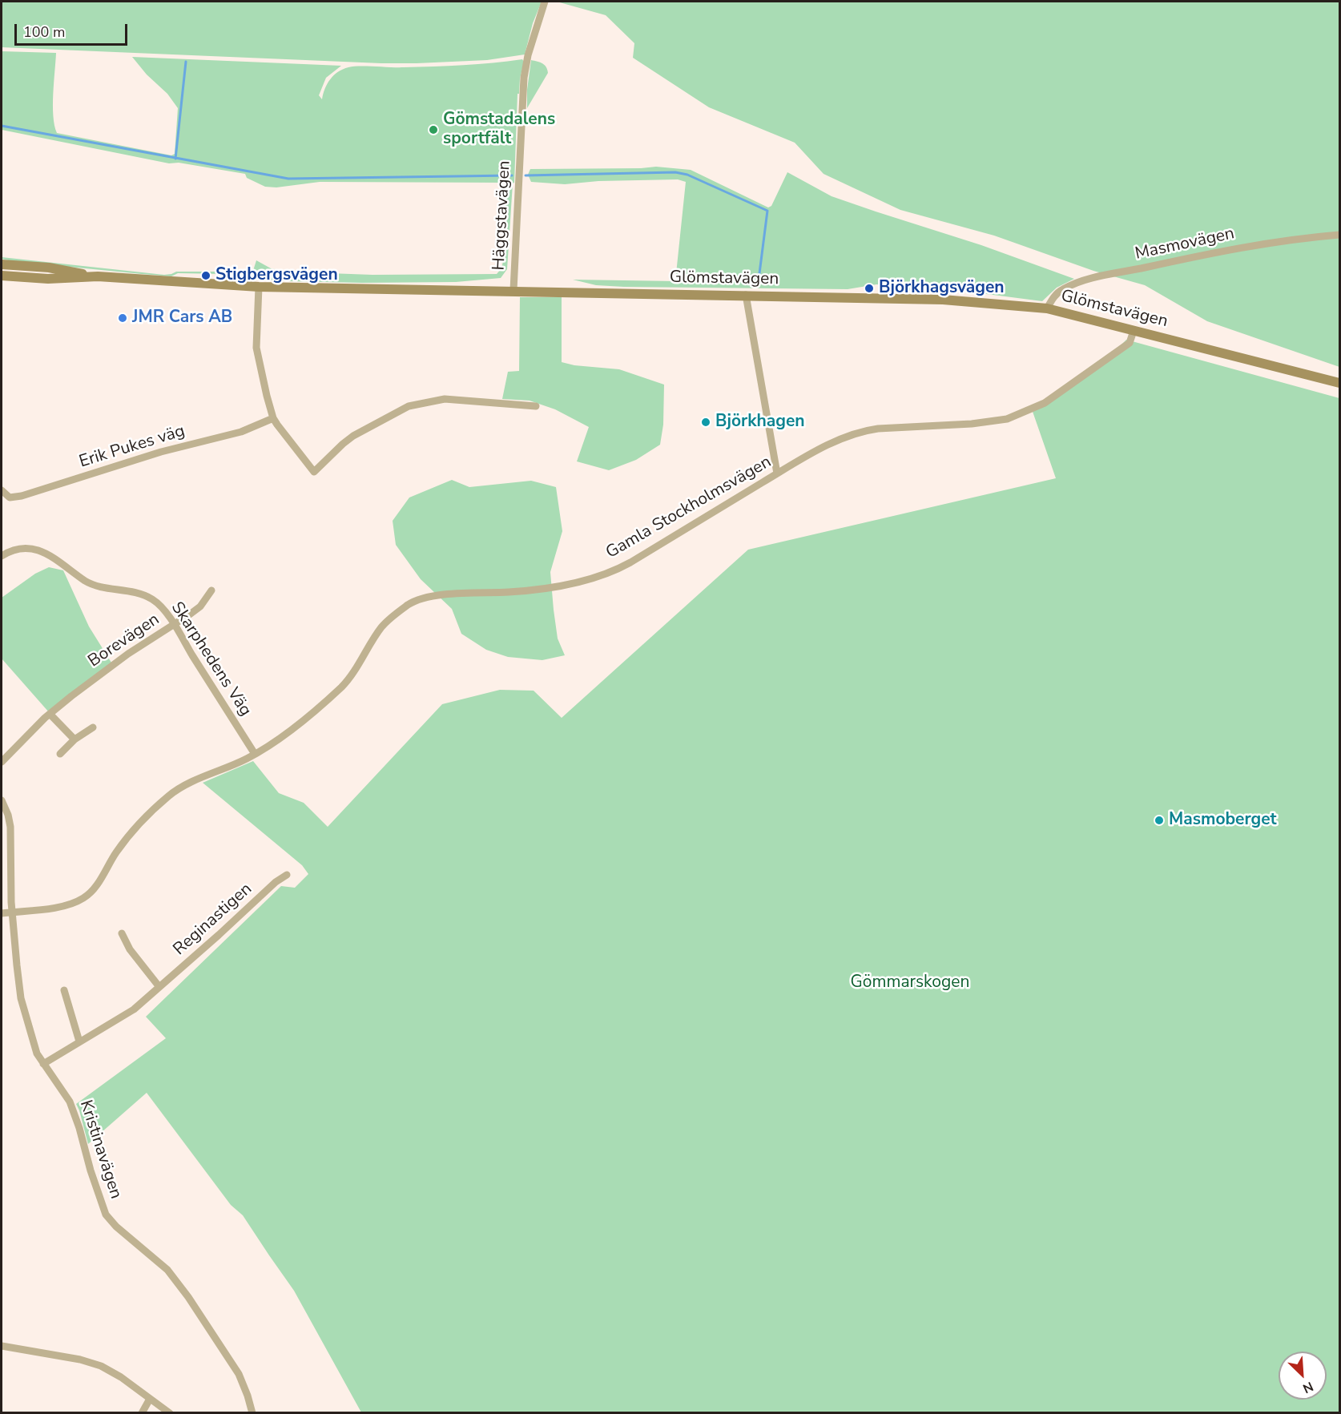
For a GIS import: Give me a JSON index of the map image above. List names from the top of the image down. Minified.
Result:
{"streets":{"main road":["Glömstavägen"],"street":["Häggstavägen","Masmovägen","Erik Pukes väg","Gamla Stockholmsvägen","Borevägen","Skarphedens Väg","Reginastigen","Kristinavägen"]},"crossings":[["Häggstavägen","Glömstavägen"],["Masmovägen","Glömstavägen"],["Glömstavägen","Gamla Stockholmsvägen"],["Gamla Stockholmsvägen","Skarphedens Väg"],["Gamla Stockholmsvägen","Kristinavägen"],["Borevägen","Skarphedens Väg"],["Reginastigen","Kristinavägen"]],"parks":["Gömmarskogen"],"places":["Gömstadalens sportfält","Stigbergsvägen","Björkhagsvägen","JMR Cars AB","Björkhagen","Masmoberget"],"scale_bar":"100 m","north":"bottom right"}
